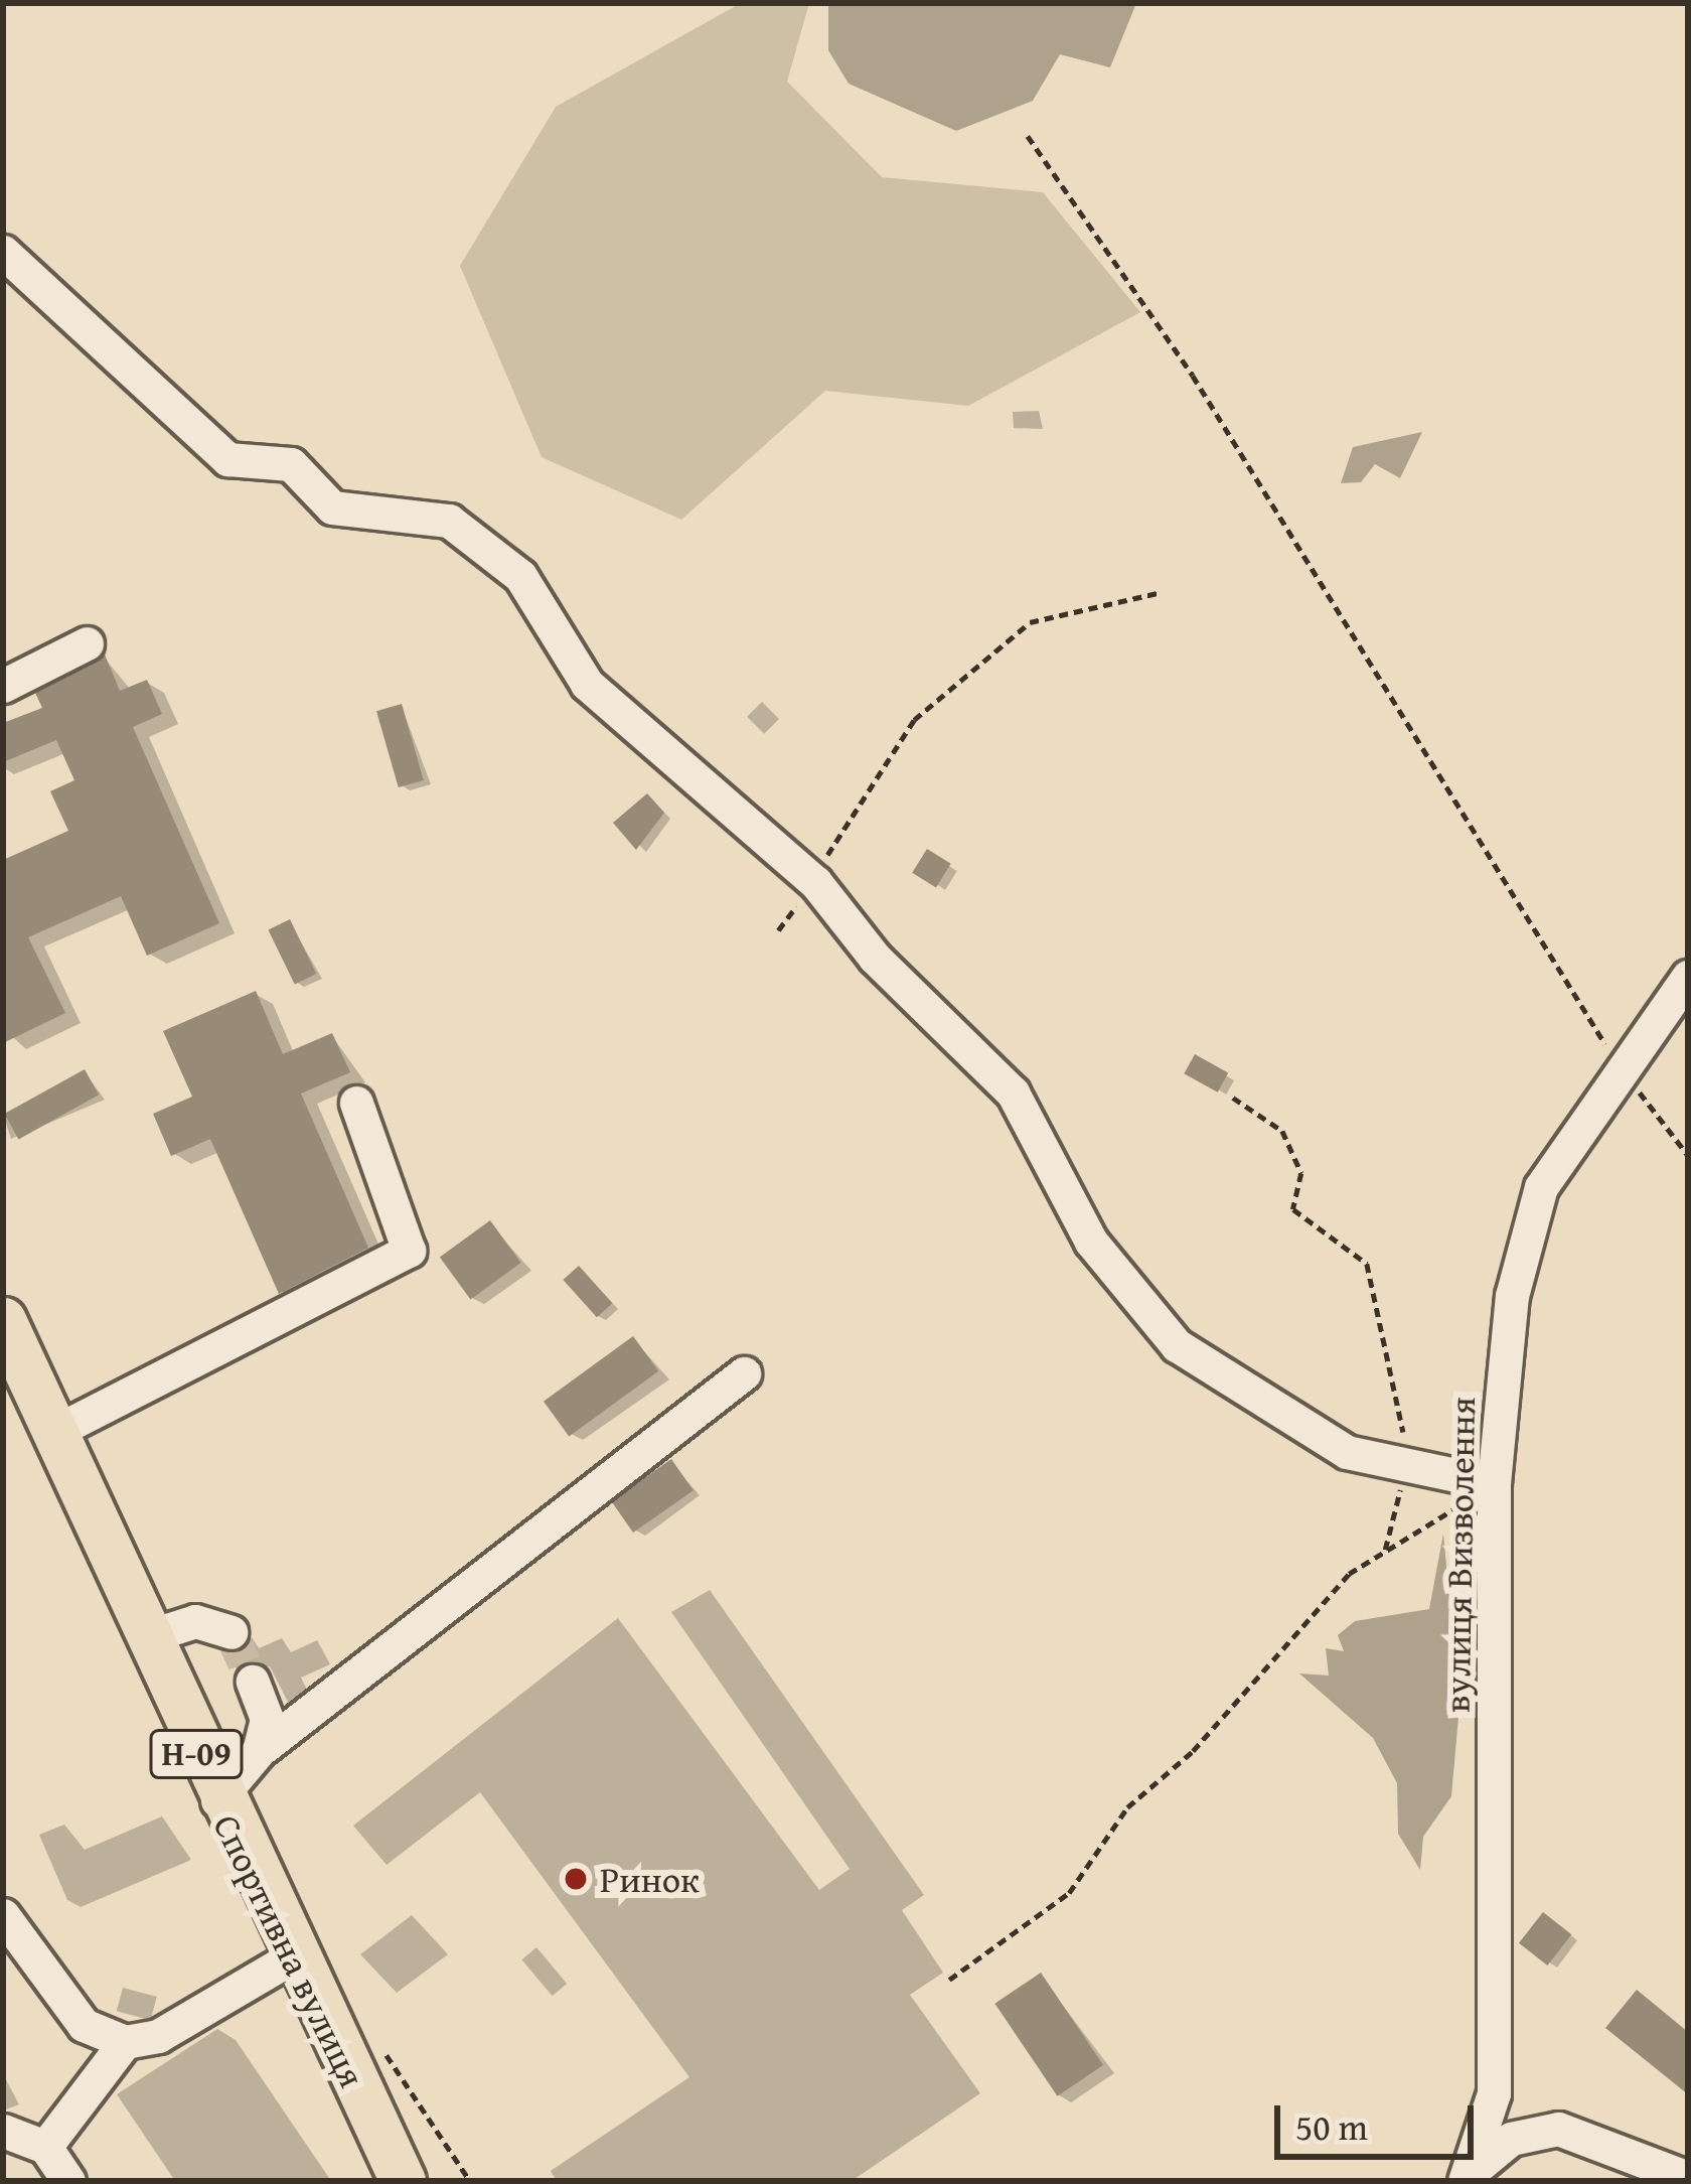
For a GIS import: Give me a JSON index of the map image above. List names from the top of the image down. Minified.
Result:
{"streets":{"main road":["Н-09","Спортивна вулиця"],"street":["вулиця Визволення"]},"places":["Ринок"],"scale_bar":"50 m"}
